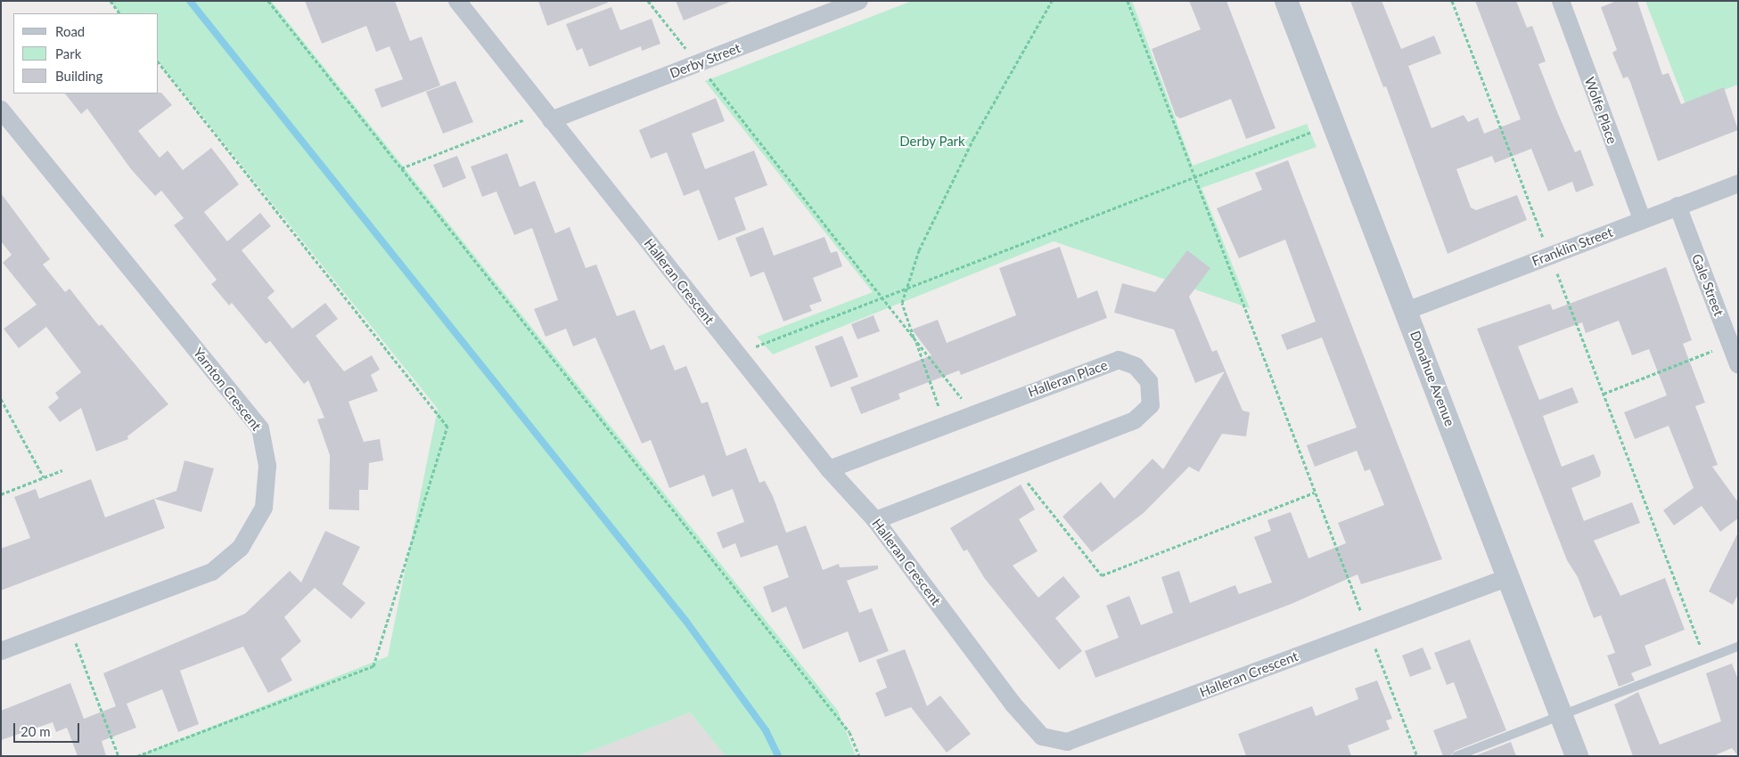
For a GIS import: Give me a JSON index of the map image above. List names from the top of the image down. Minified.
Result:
{"streets":{"street":["Derby Street","Wolfe Place","Franklin Street","Halleran Crescent","Gale Street","Halleran Place","Donahue Avenue","Yarnton Crescent"]},"crossings":[["Derby Street","Halleran Crescent"],["Wolfe Place","Franklin Street"],["Franklin Street","Gale Street"],["Franklin Street","Donahue Avenue"],["Halleran Crescent","Halleran Place"],["Halleran Crescent","Donahue Avenue"]],"parks":["Derby Park"],"legend":["Road","Park","Building"],"scale_bar":"20 m"}
